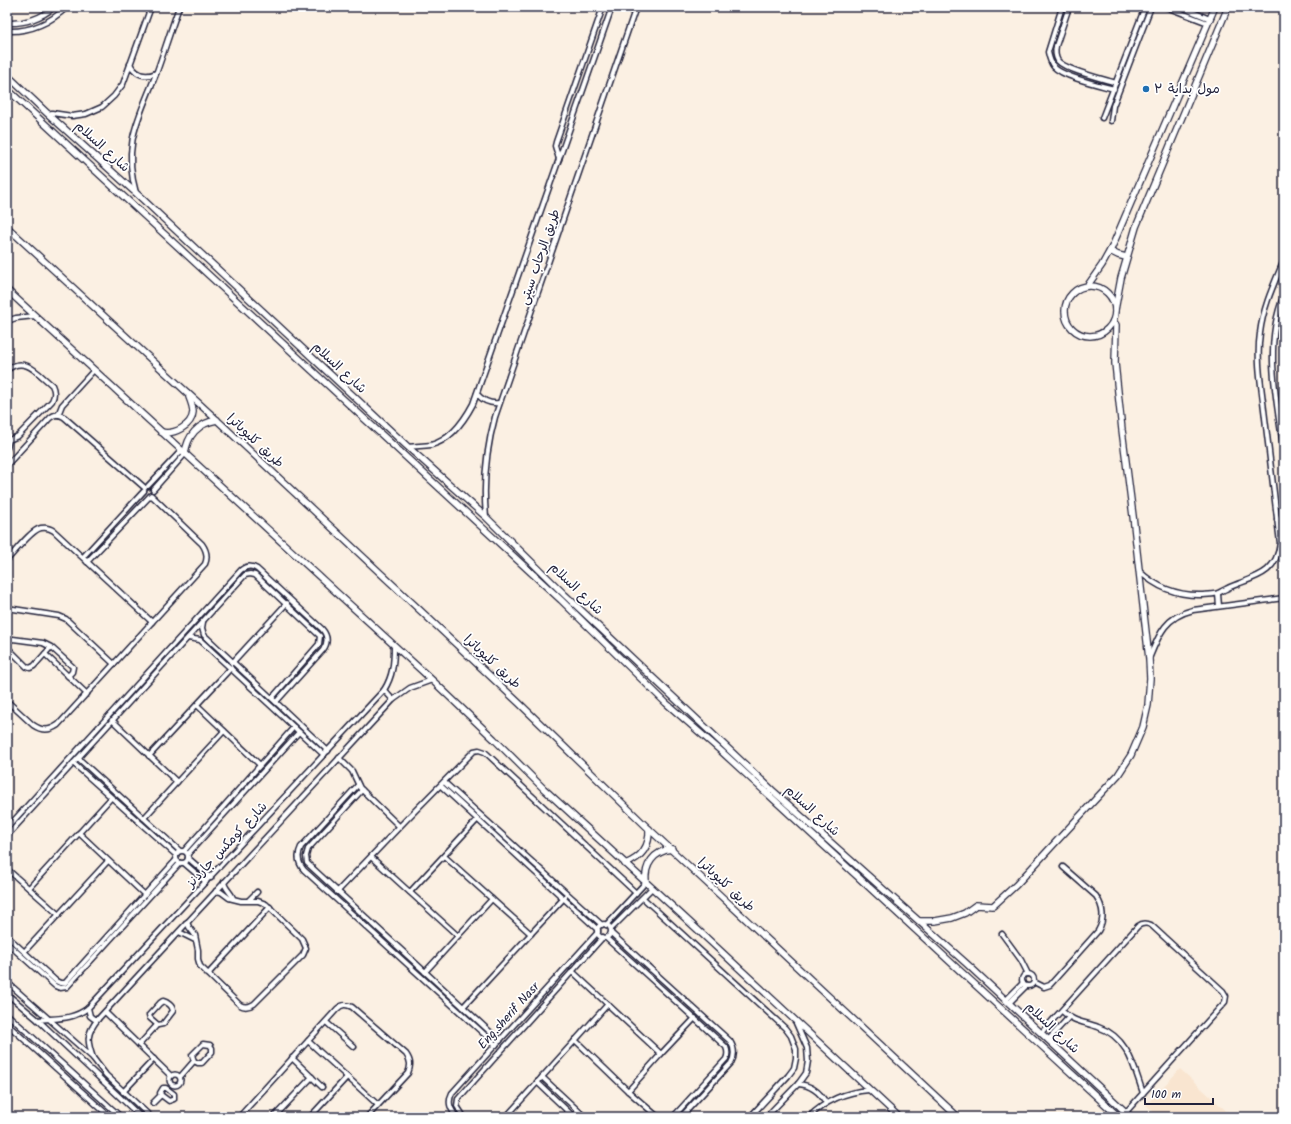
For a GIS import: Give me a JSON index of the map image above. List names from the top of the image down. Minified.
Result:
{"streets":{"main road":["شارع السلام","طريق كليوباترا"],"street":["طريق الرحاب سيتى","شارع كومكس جاردنز","Eng.sherif Nasr"]},"crossings":[["شارع السلام","طريق الرحاب سيتى"]],"places":["مول بداية ۲"],"scale_bar":"100 m"}
